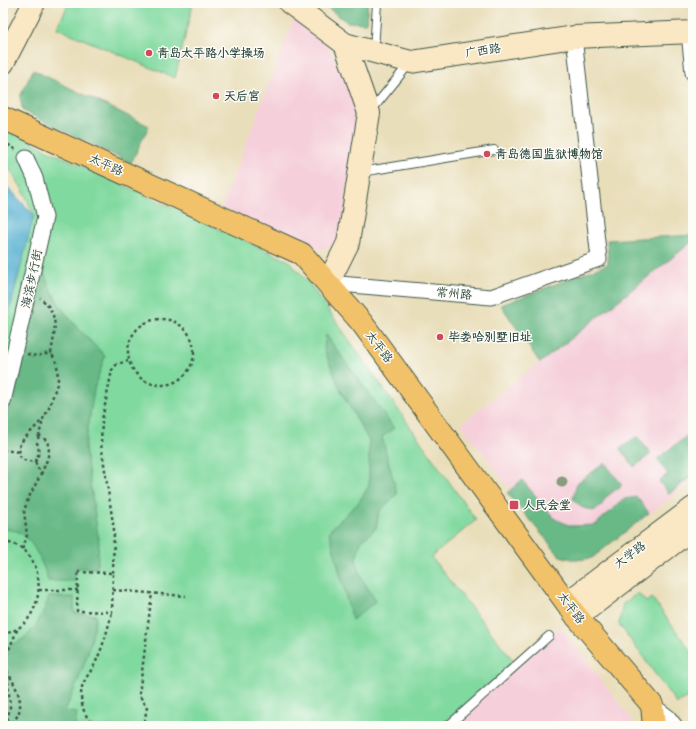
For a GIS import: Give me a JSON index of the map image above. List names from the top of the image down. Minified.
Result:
{"streets":{"main road":["广西路","太平路","大学路"],"street":["海滨步行街","常州路"]},"crossings":[["广西路","常州路"],["太平路","常州路"],["太平路","大学路"]],"places":{"other":["青岛太平路小学操场","天后宫","青岛德国监狱博物馆","毕娄哈别墅旧址"],"transit":["人民会堂"]}}
